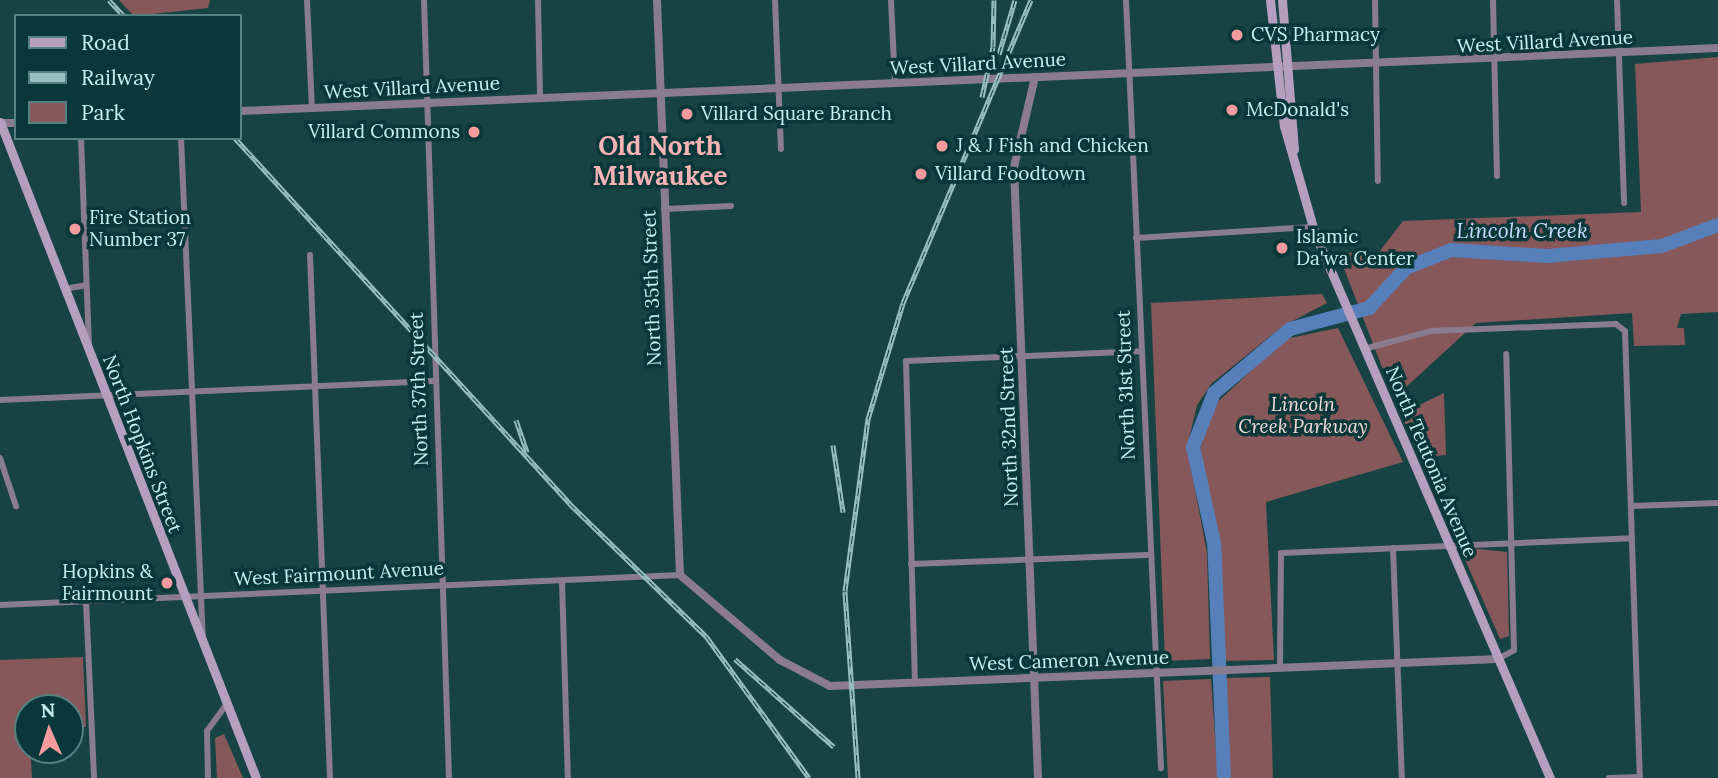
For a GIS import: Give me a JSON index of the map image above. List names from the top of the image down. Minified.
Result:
{"streets":{"main road":["North Hopkins Street","North Teutonia Avenue"],"street":["West Villard Avenue","North 35th Street","North 31st Street","North 37th Street","North 32nd Street","West Fairmount Avenue","West Cameron Avenue"]},"crossings":[["West Villard Avenue","North 35th Street"],["West Villard Avenue","North 31st Street"],["West Villard Avenue","North 37th Street"],["West Villard Avenue","North 32nd Street"],["West Villard Avenue","North Teutonia Avenue"],["North 35th Street","West Fairmount Avenue"],["North 35th Street","West Cameron Avenue"],["North 31st Street","West Cameron Avenue"],["North 37th Street","West Fairmount Avenue"],["North 32nd Street","West Cameron Avenue"],["North Hopkins Street","West Fairmount Avenue"],["North Teutonia Avenue","West Cameron Avenue"],["West Fairmount Avenue","West Cameron Avenue"]],"districts":["Old North Milwaukee"],"water":["Lincoln Creek"],"parks":["Lincoln Creek Parkway"],"places":["CVS Pharmacy","McDonald's","Villard Square Branch","Villard Commons","J & J Fish and Chicken","Villard Foodtown","Fire Station Number 37","Islamic Da'wa Center","Hopkins & Fairmount"],"legend":["Road","Railway","Park"],"north":"top"}
